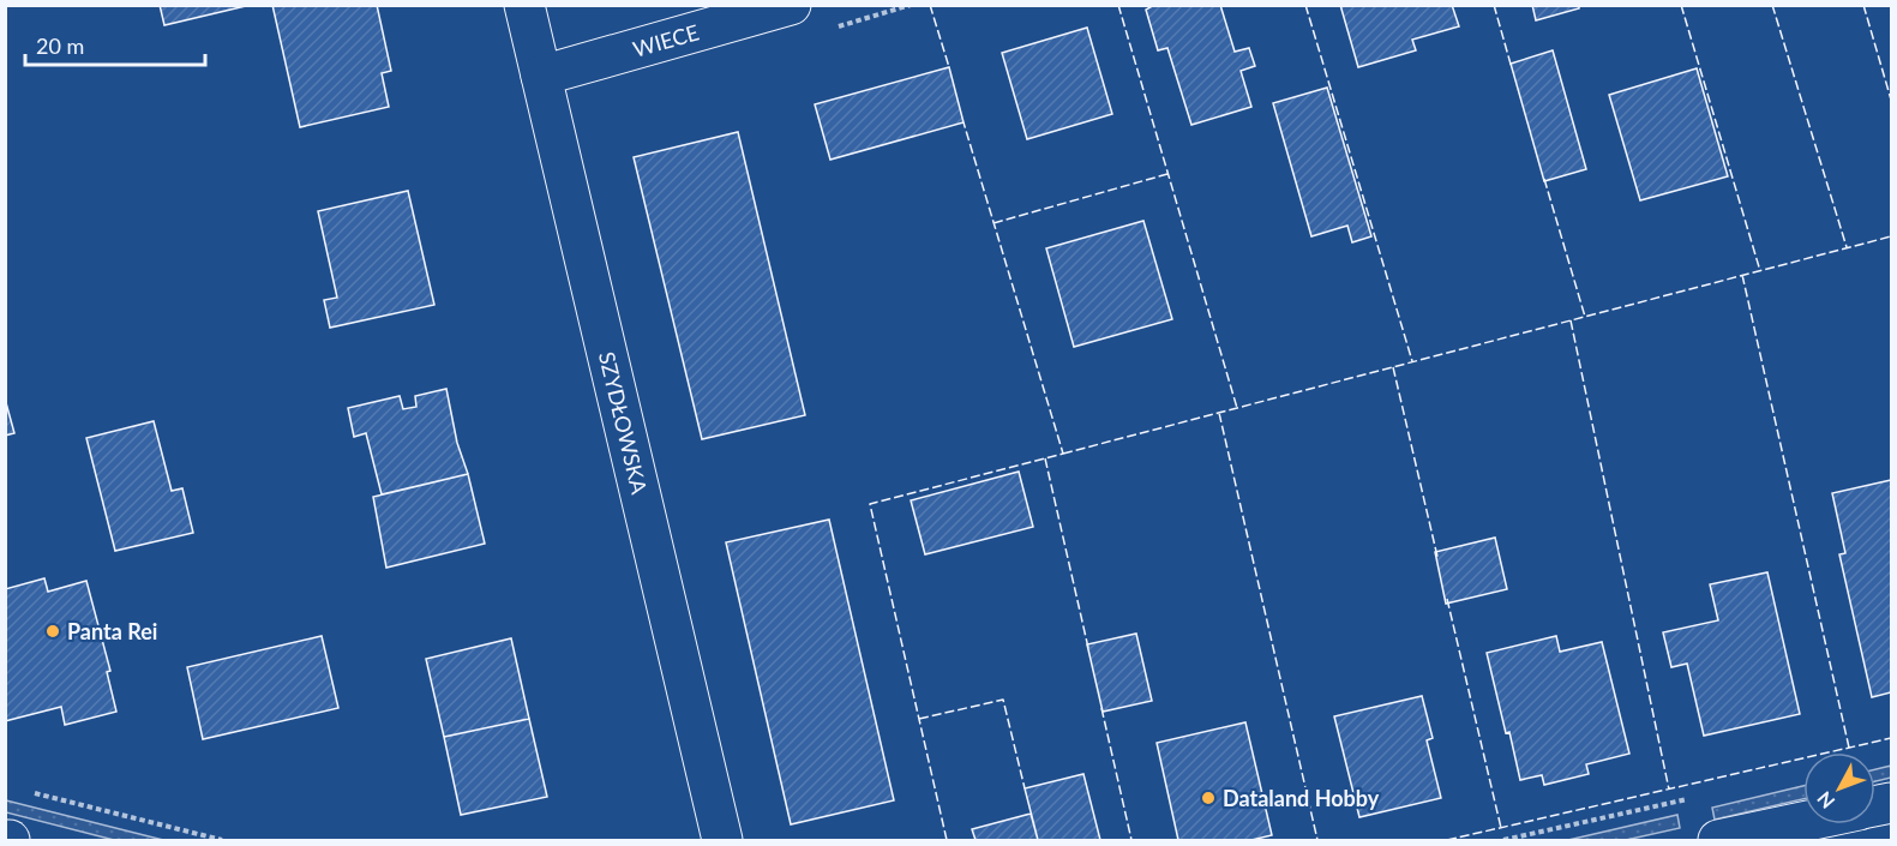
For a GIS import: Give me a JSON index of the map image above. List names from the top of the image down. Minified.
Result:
{"streets":{"street":["WIECE","SZYDŁOWSKA"]},"crossings":[["WIECE","SZYDŁOWSKA"]],"places":["Panta Rei","Dataland Hobby"],"scale_bar":"20 m","north":"bottom left"}
